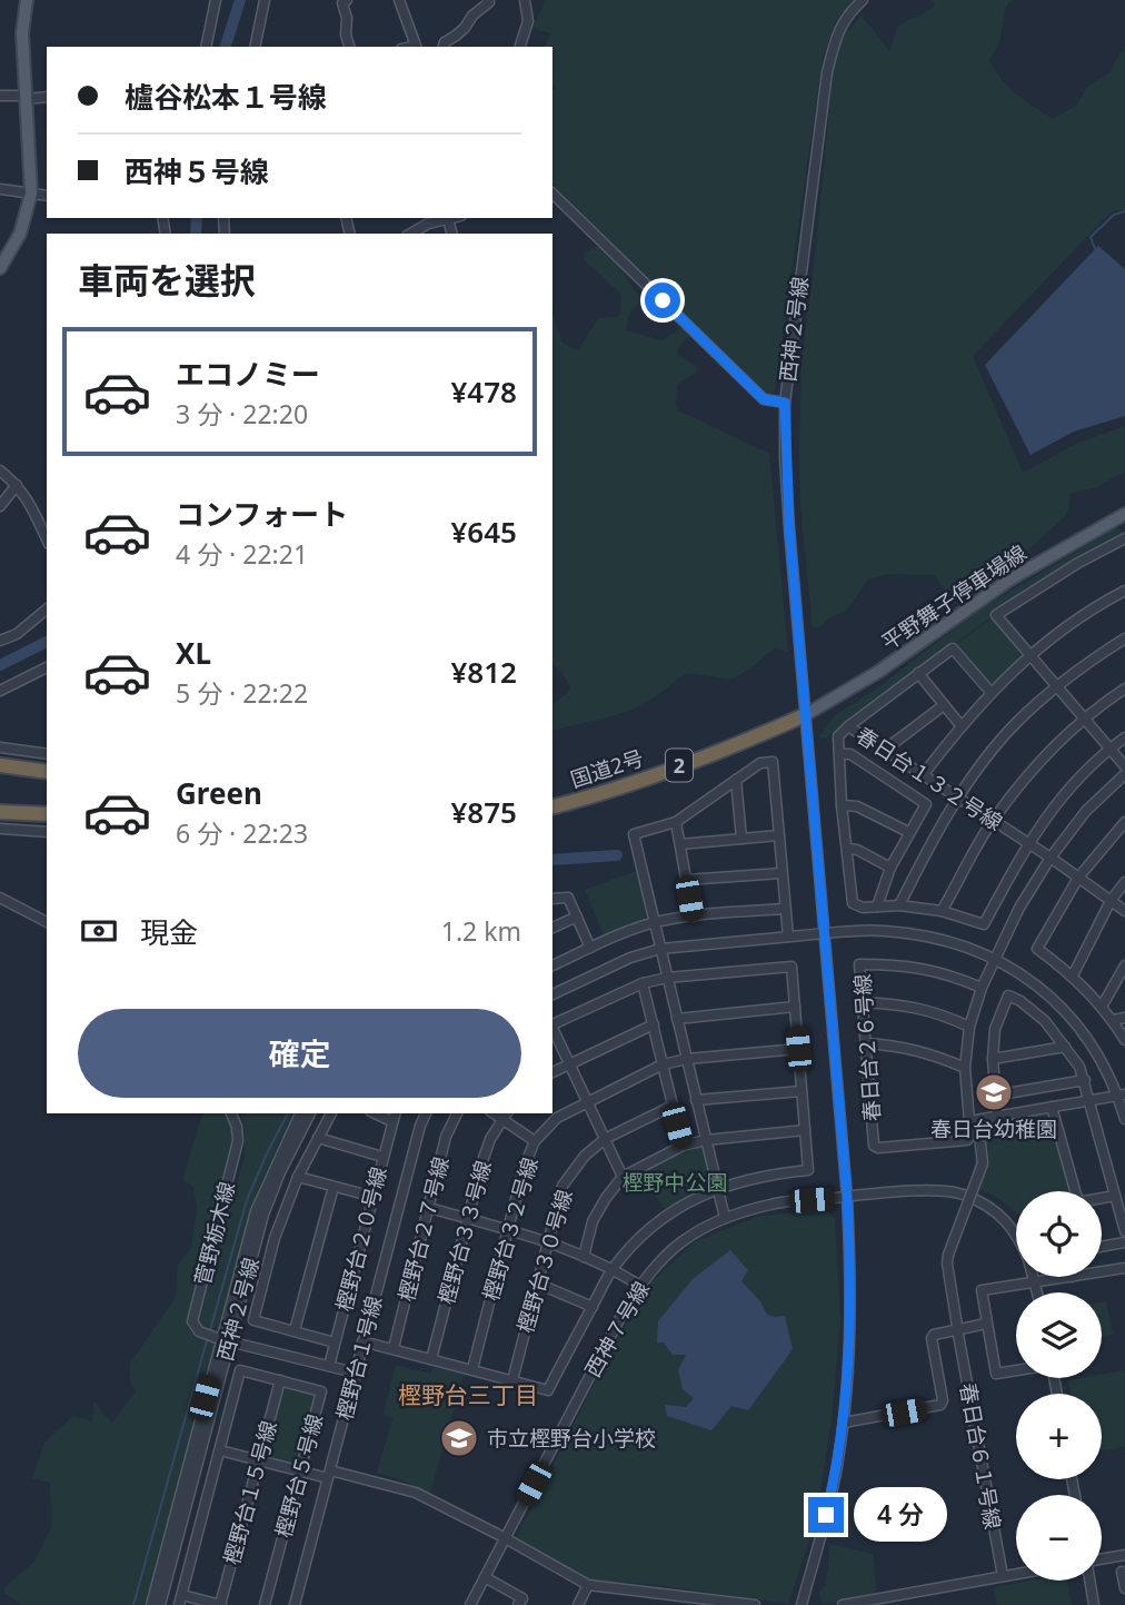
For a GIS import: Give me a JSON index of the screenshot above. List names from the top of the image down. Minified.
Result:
{"streets":{"highway":["2","国道2号"],"main road":["平野舞子停車場線"],"street":["西神２号線","春日台１３２号線","春日台２６号線","樫野台２７号線","樫野台３２号線","樫野台３３号線","菅野栃木線","樫野台２０号線","樫野台３０号線","西神７号線","樫野台１号線","春日台６１号線","樫野台５号線","樫野台１５号線"]},"crossings":[["西神２号線","平野舞子停車場線"],["西神２号線","国道2号"],["西神２号線","菅野栃木線"],["西神２号線","西神７号線"],["平野舞子停車場線","国道2号"],["春日台２６号線","春日台６１号線"],["樫野台５号線","樫野台１５号線"]],"districts":["樫野台三丁目"],"parks":["樫野中公園"],"places":{"school or university":["春日台幼稚園","市立樫野台小学校"]},"page":{"banner":["櫨谷松本１号線","西神５号線"],"heading":"車両を選択","list":[{"name":"エコノミー","note":"3 分 · 22:20","value":"¥478"},{"name":"コンフォート","note":"4 分 · 22:21","value":"¥645"},{"name":"XL","note":"5 分 · 22:22","value":"¥812"},{"name":"Green","note":"6 分 · 22:23","value":"¥875"}],"pay":["現金","1.2 km"],"buttons":"確定","map_buttons":["+","−"],"bubble":"4 分"}}
